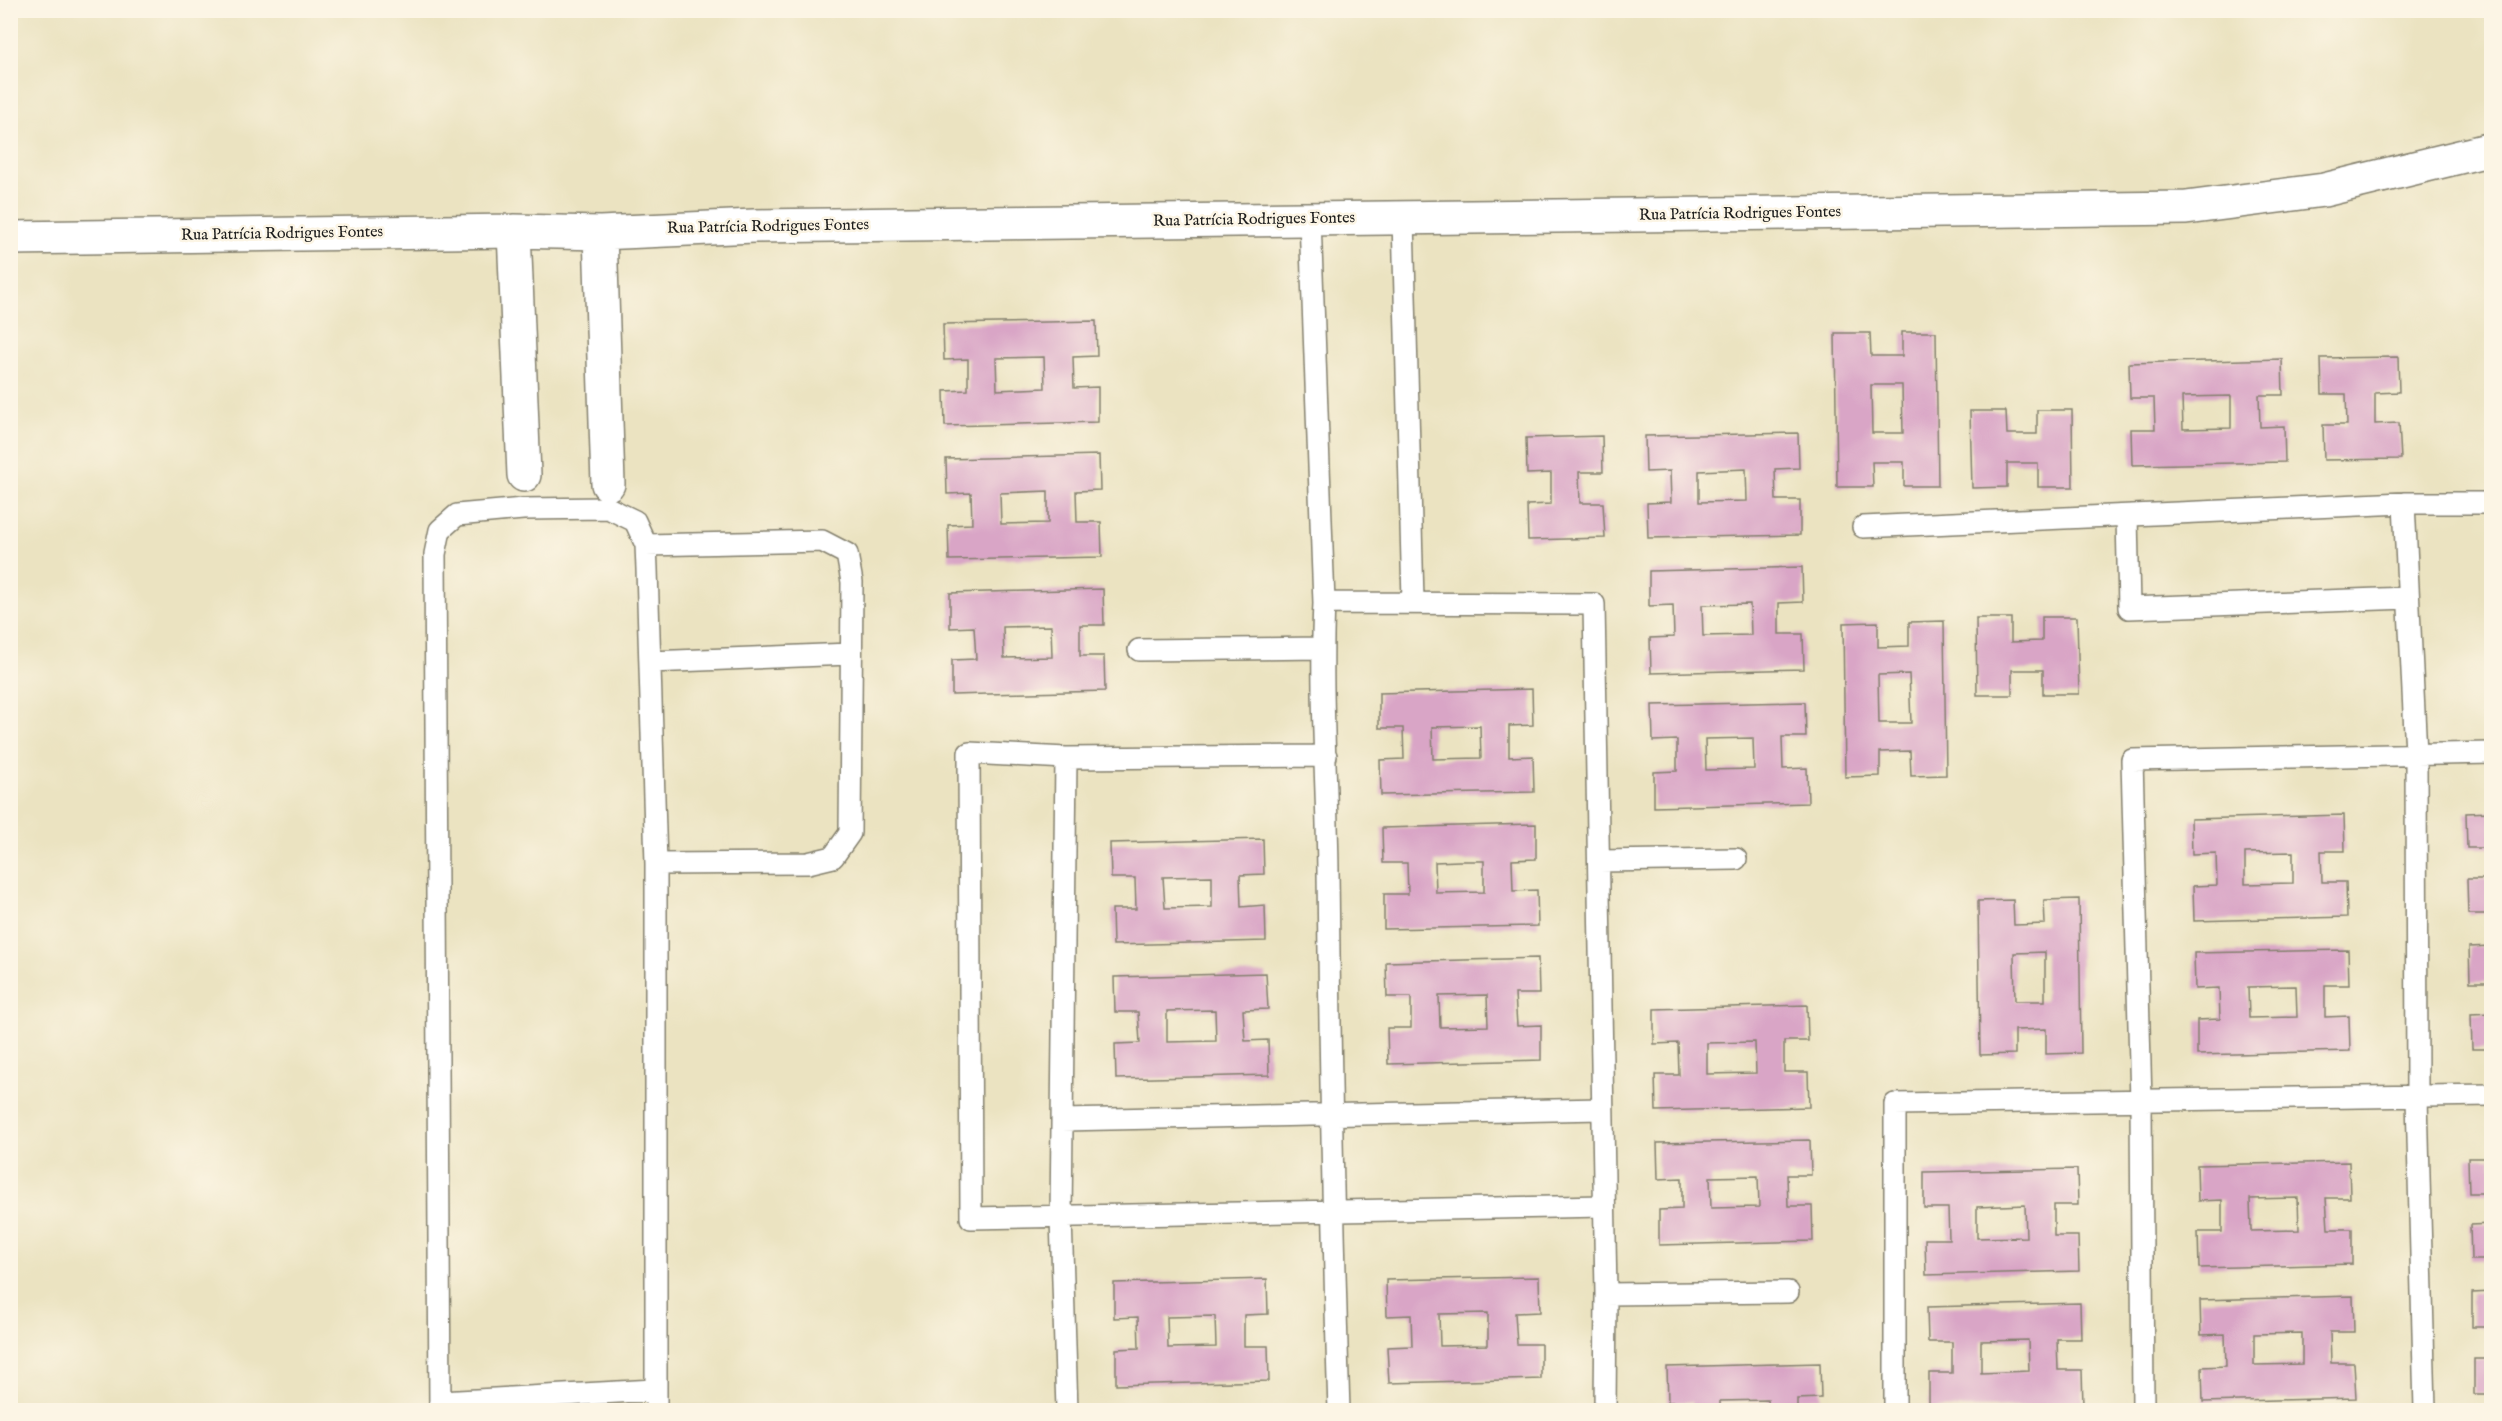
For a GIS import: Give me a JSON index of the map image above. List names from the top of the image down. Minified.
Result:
{"streets":{"street":["Rua Patrícia Rodrigues Fontes"]}}
